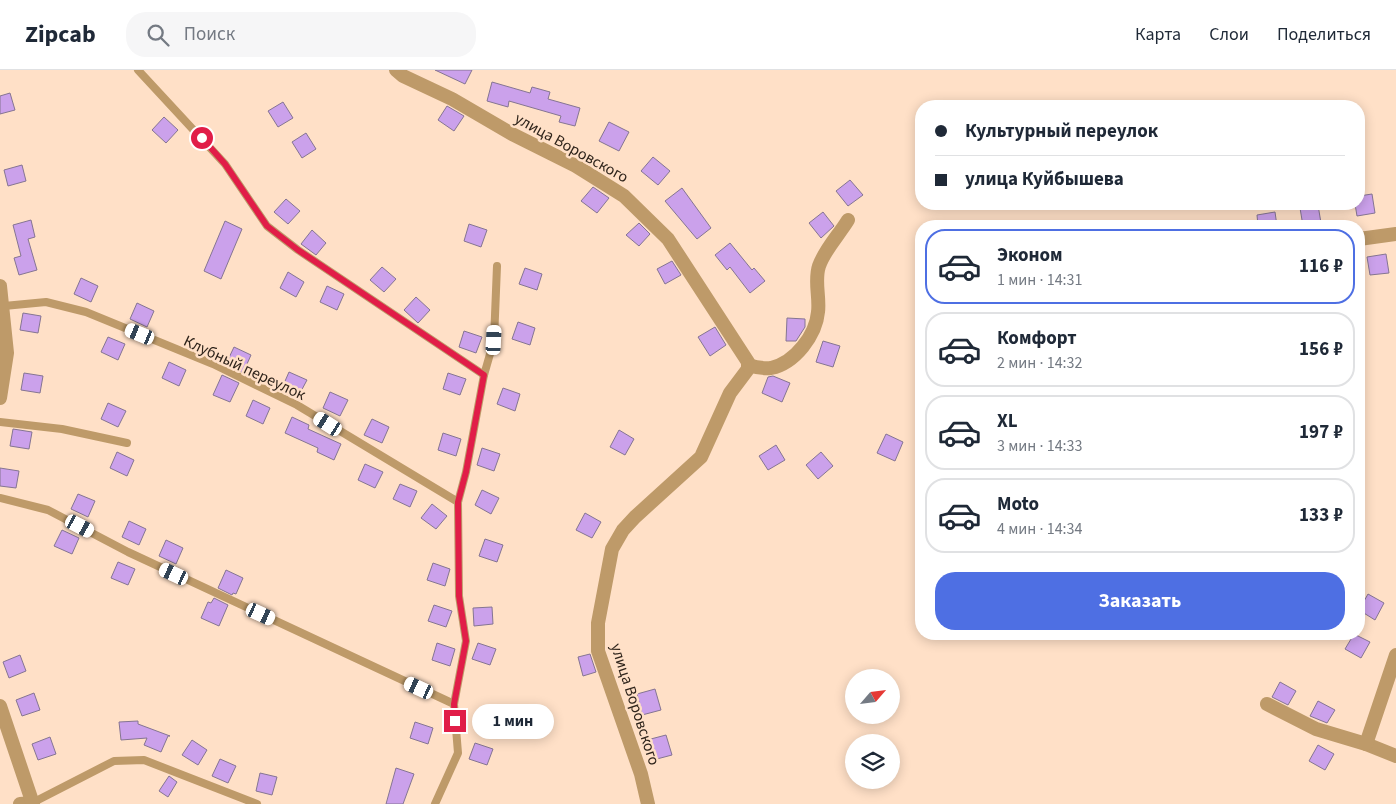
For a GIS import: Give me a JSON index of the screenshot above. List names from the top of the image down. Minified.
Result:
{"streets":{"street":["улица Воровского"],"lane":["Клубный переулок"]},"north":"top right","page":{"header":"Zipcab","search":"Поиск","nav":["Карта","Слои","Поделиться"],"banner":["Культурный переулок","улица Куйбышева"],"list":[{"name":"Эконом","note":"1 мин · 14:31","value":"116 ₽"},{"name":"Комфорт","note":"2 мин · 14:32","value":"156 ₽"},{"name":"XL","note":"3 мин · 14:33","value":"197 ₽"},{"name":"Moto","note":"4 мин · 14:34","value":"133 ₽"}],"buttons":"Заказать","bubble":"1 мин"}}
